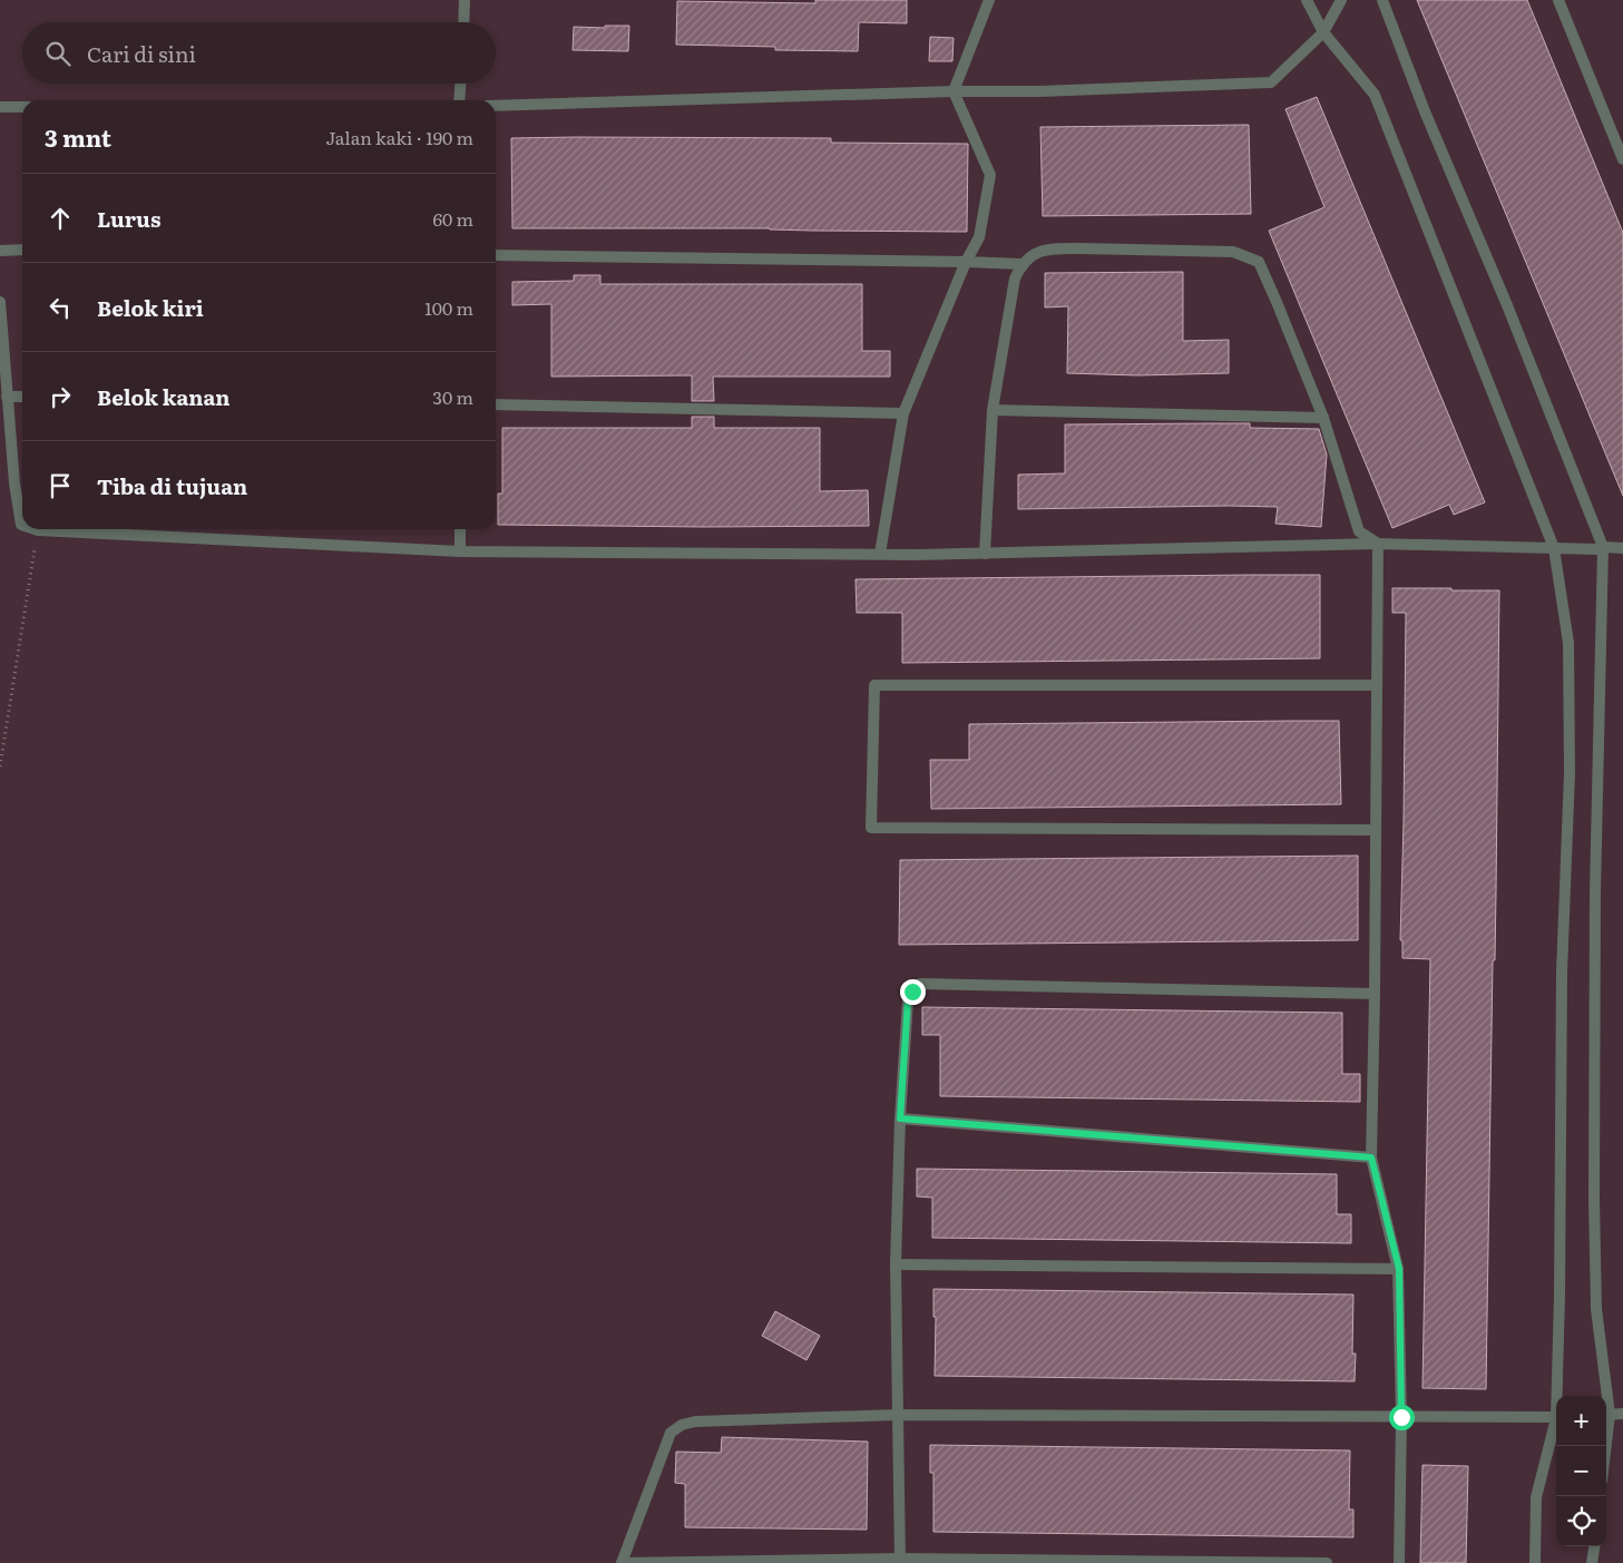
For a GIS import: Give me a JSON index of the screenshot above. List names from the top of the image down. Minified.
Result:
{"page":{"search":"Cari di sini","heading":["3 mnt","Jalan kaki · 190 m"],"list":[["Lurus","60 m"],["Belok kiri","100 m"],["Belok kanan","30 m"],"Tiba di tujuan"],"map_buttons":["+","−"]}}
